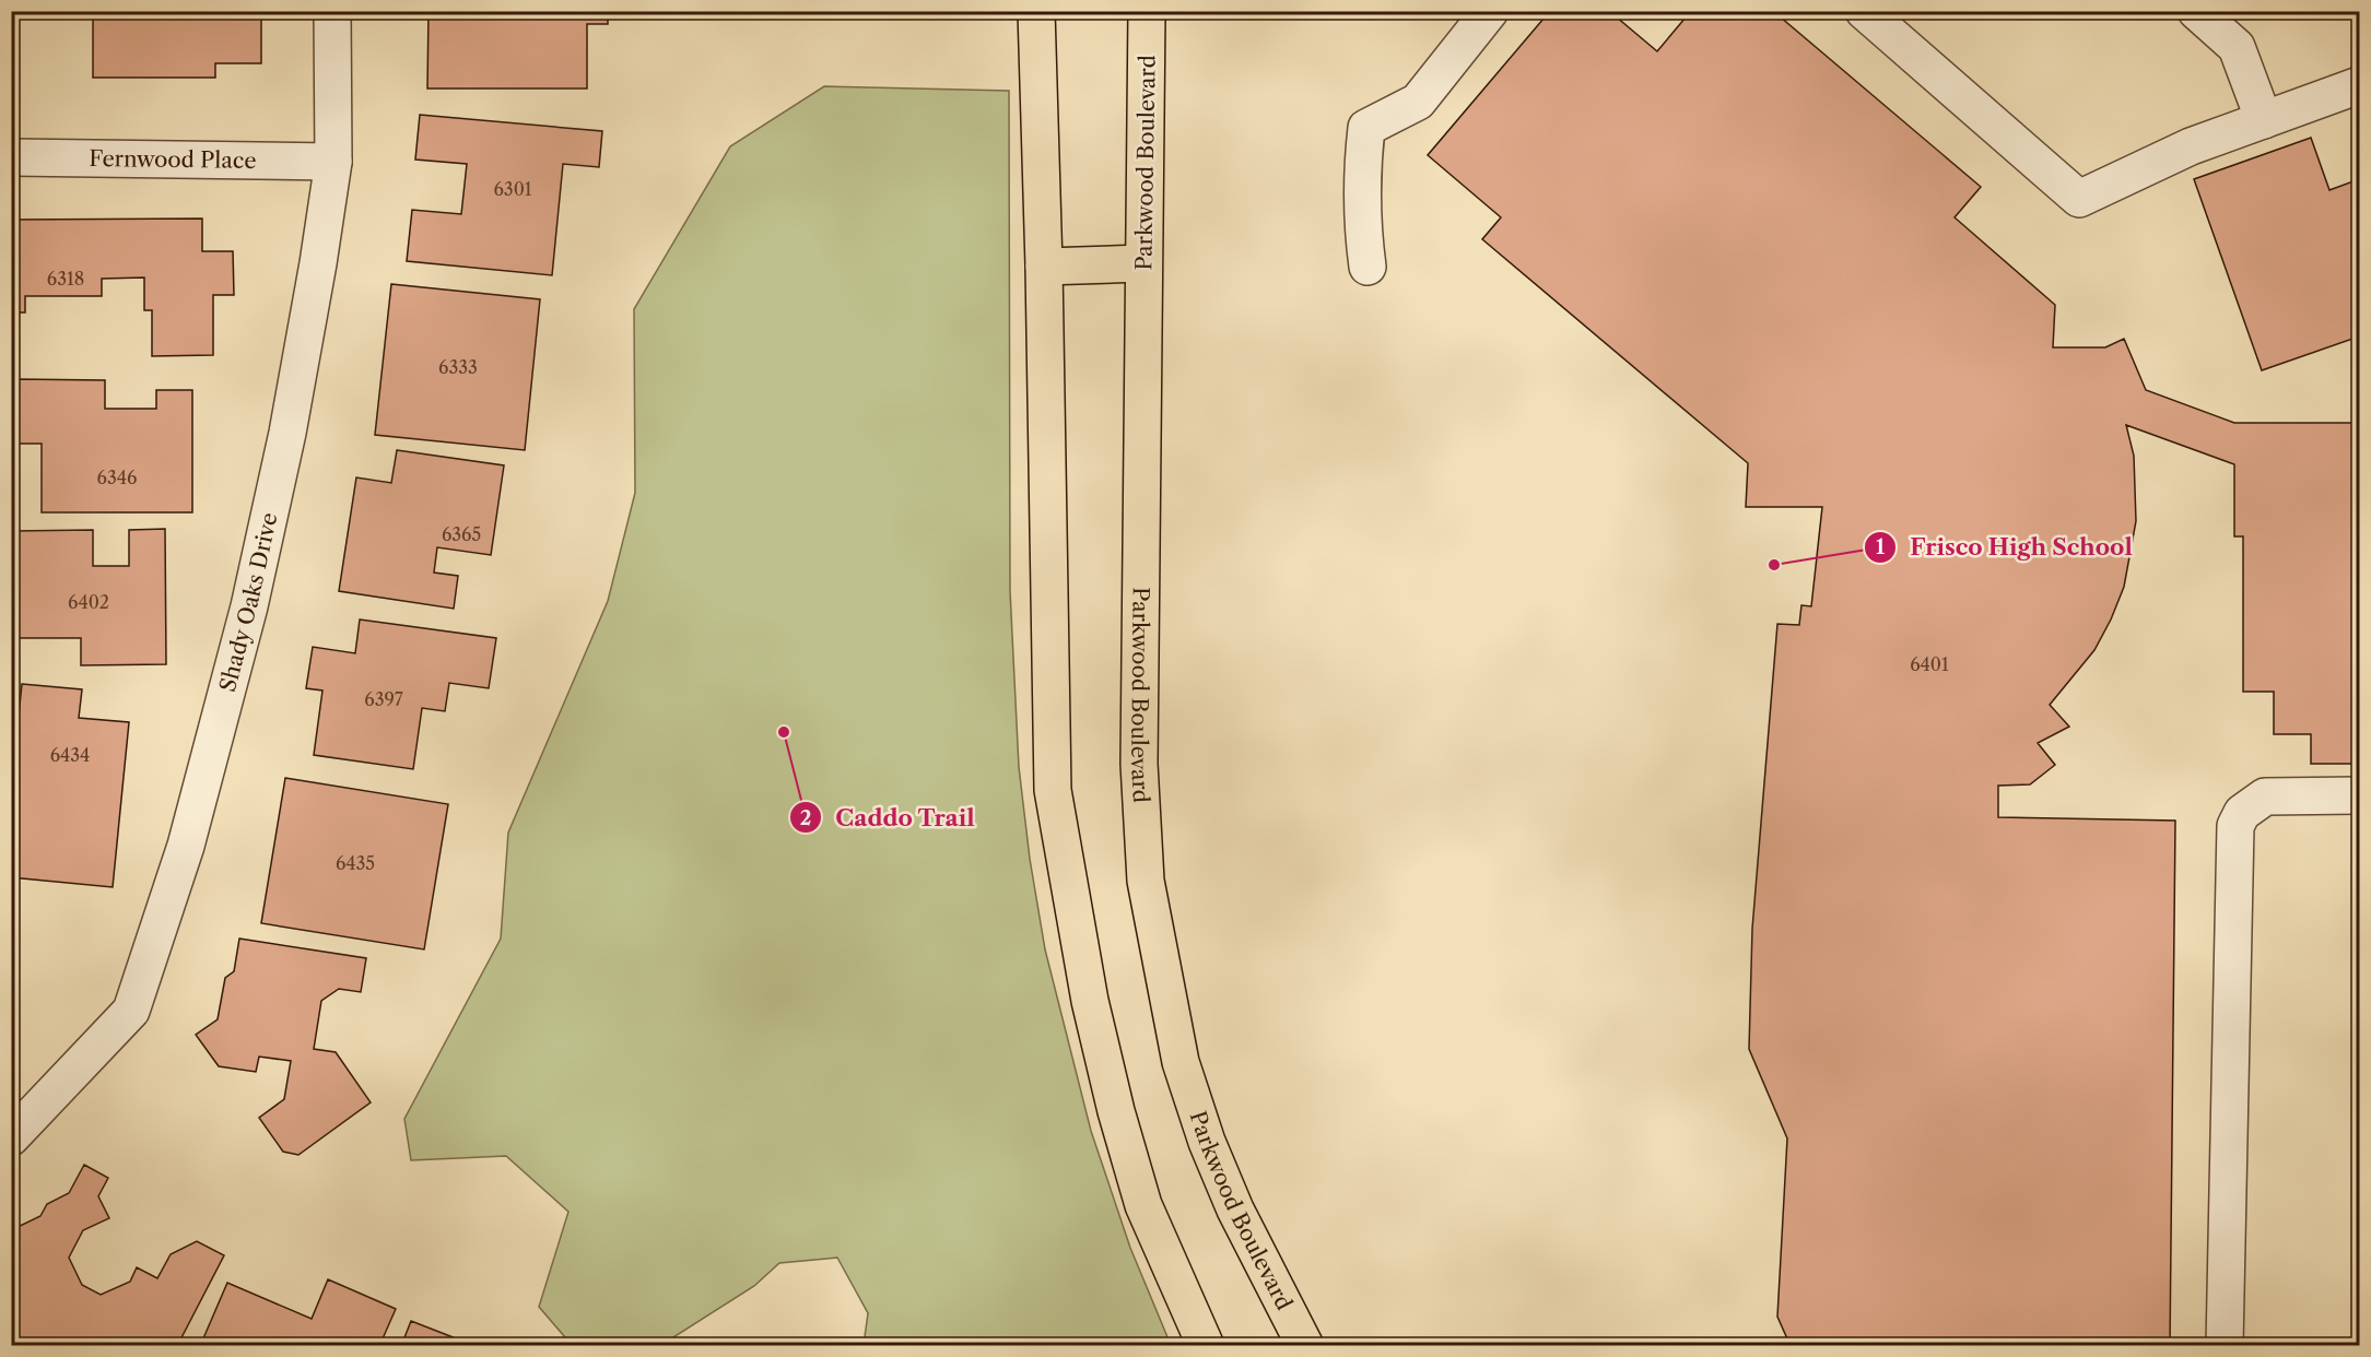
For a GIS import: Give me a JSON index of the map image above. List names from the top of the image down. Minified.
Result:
{"streets":{"main road":["Parkwood Boulevard"],"street":["Fernwood Place","Shady Oaks Drive"]},"crossings":[["Fernwood Place","Shady Oaks Drive"]],"places":["Frisco High School","Caddo Trail"],"house_numbers":["6301","6318","6333","6346","6365","6402","6401","6397","6434","6435"]}
